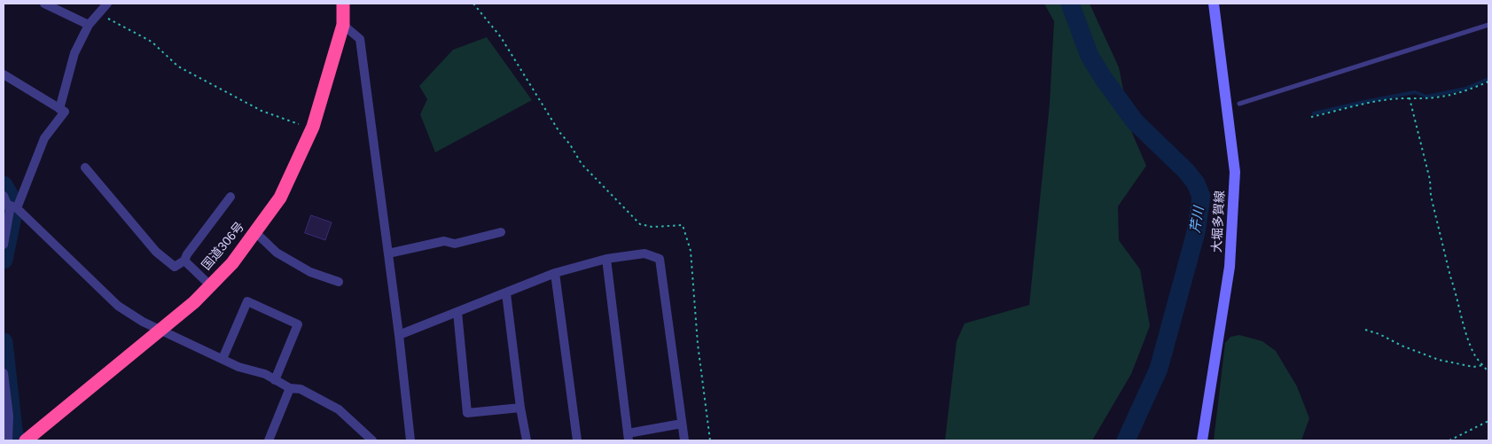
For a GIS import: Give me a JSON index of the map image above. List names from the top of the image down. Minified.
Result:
{"streets":{"highway":["国道306号"],"main road":["大堀多賀線"]},"water":["芹川"]}
